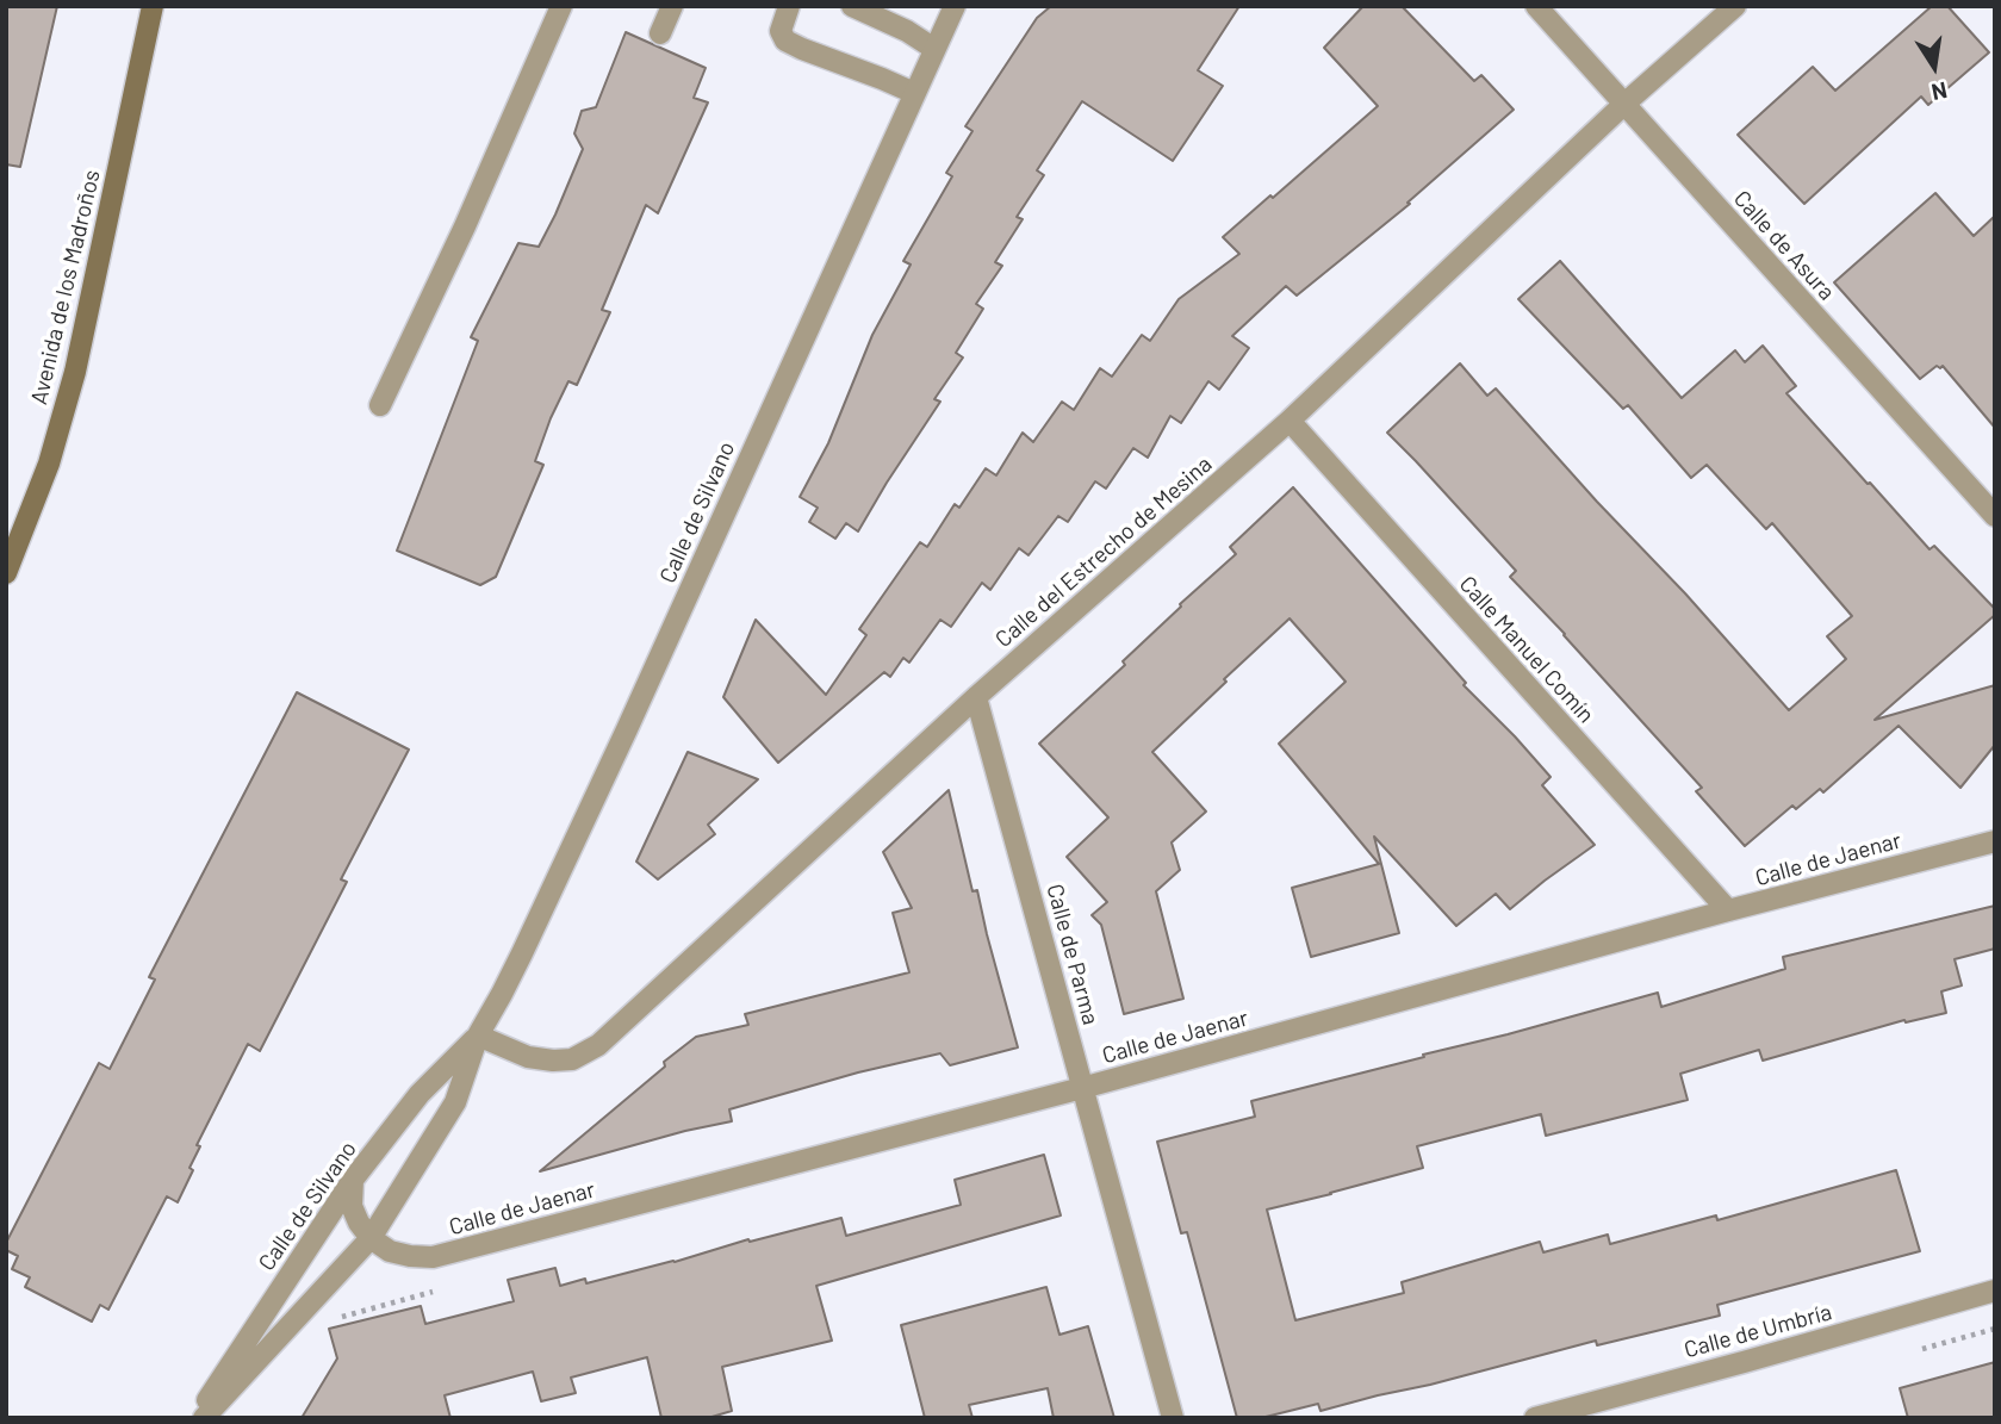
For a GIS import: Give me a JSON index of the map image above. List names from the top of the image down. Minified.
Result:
{"streets":{"street":["Calle de Asura","Avenida de los Madroños","Calle de Silvano","Calle del Estrecho de Mesina","Calle Manuel Comín","Calle de Jaenar","Calle de Parma","Calle de Umbría"]},"crossings":[["Calle de Asura","Calle del Estrecho de Mesina"],["Calle de Silvano","Calle del Estrecho de Mesina"],["Calle de Silvano","Calle de Jaenar"],["Calle del Estrecho de Mesina","Calle Manuel Comín"],["Calle del Estrecho de Mesina","Calle de Parma"],["Calle Manuel Comín","Calle de Jaenar"],["Calle de Jaenar","Calle de Parma"]],"north":"bottom"}
